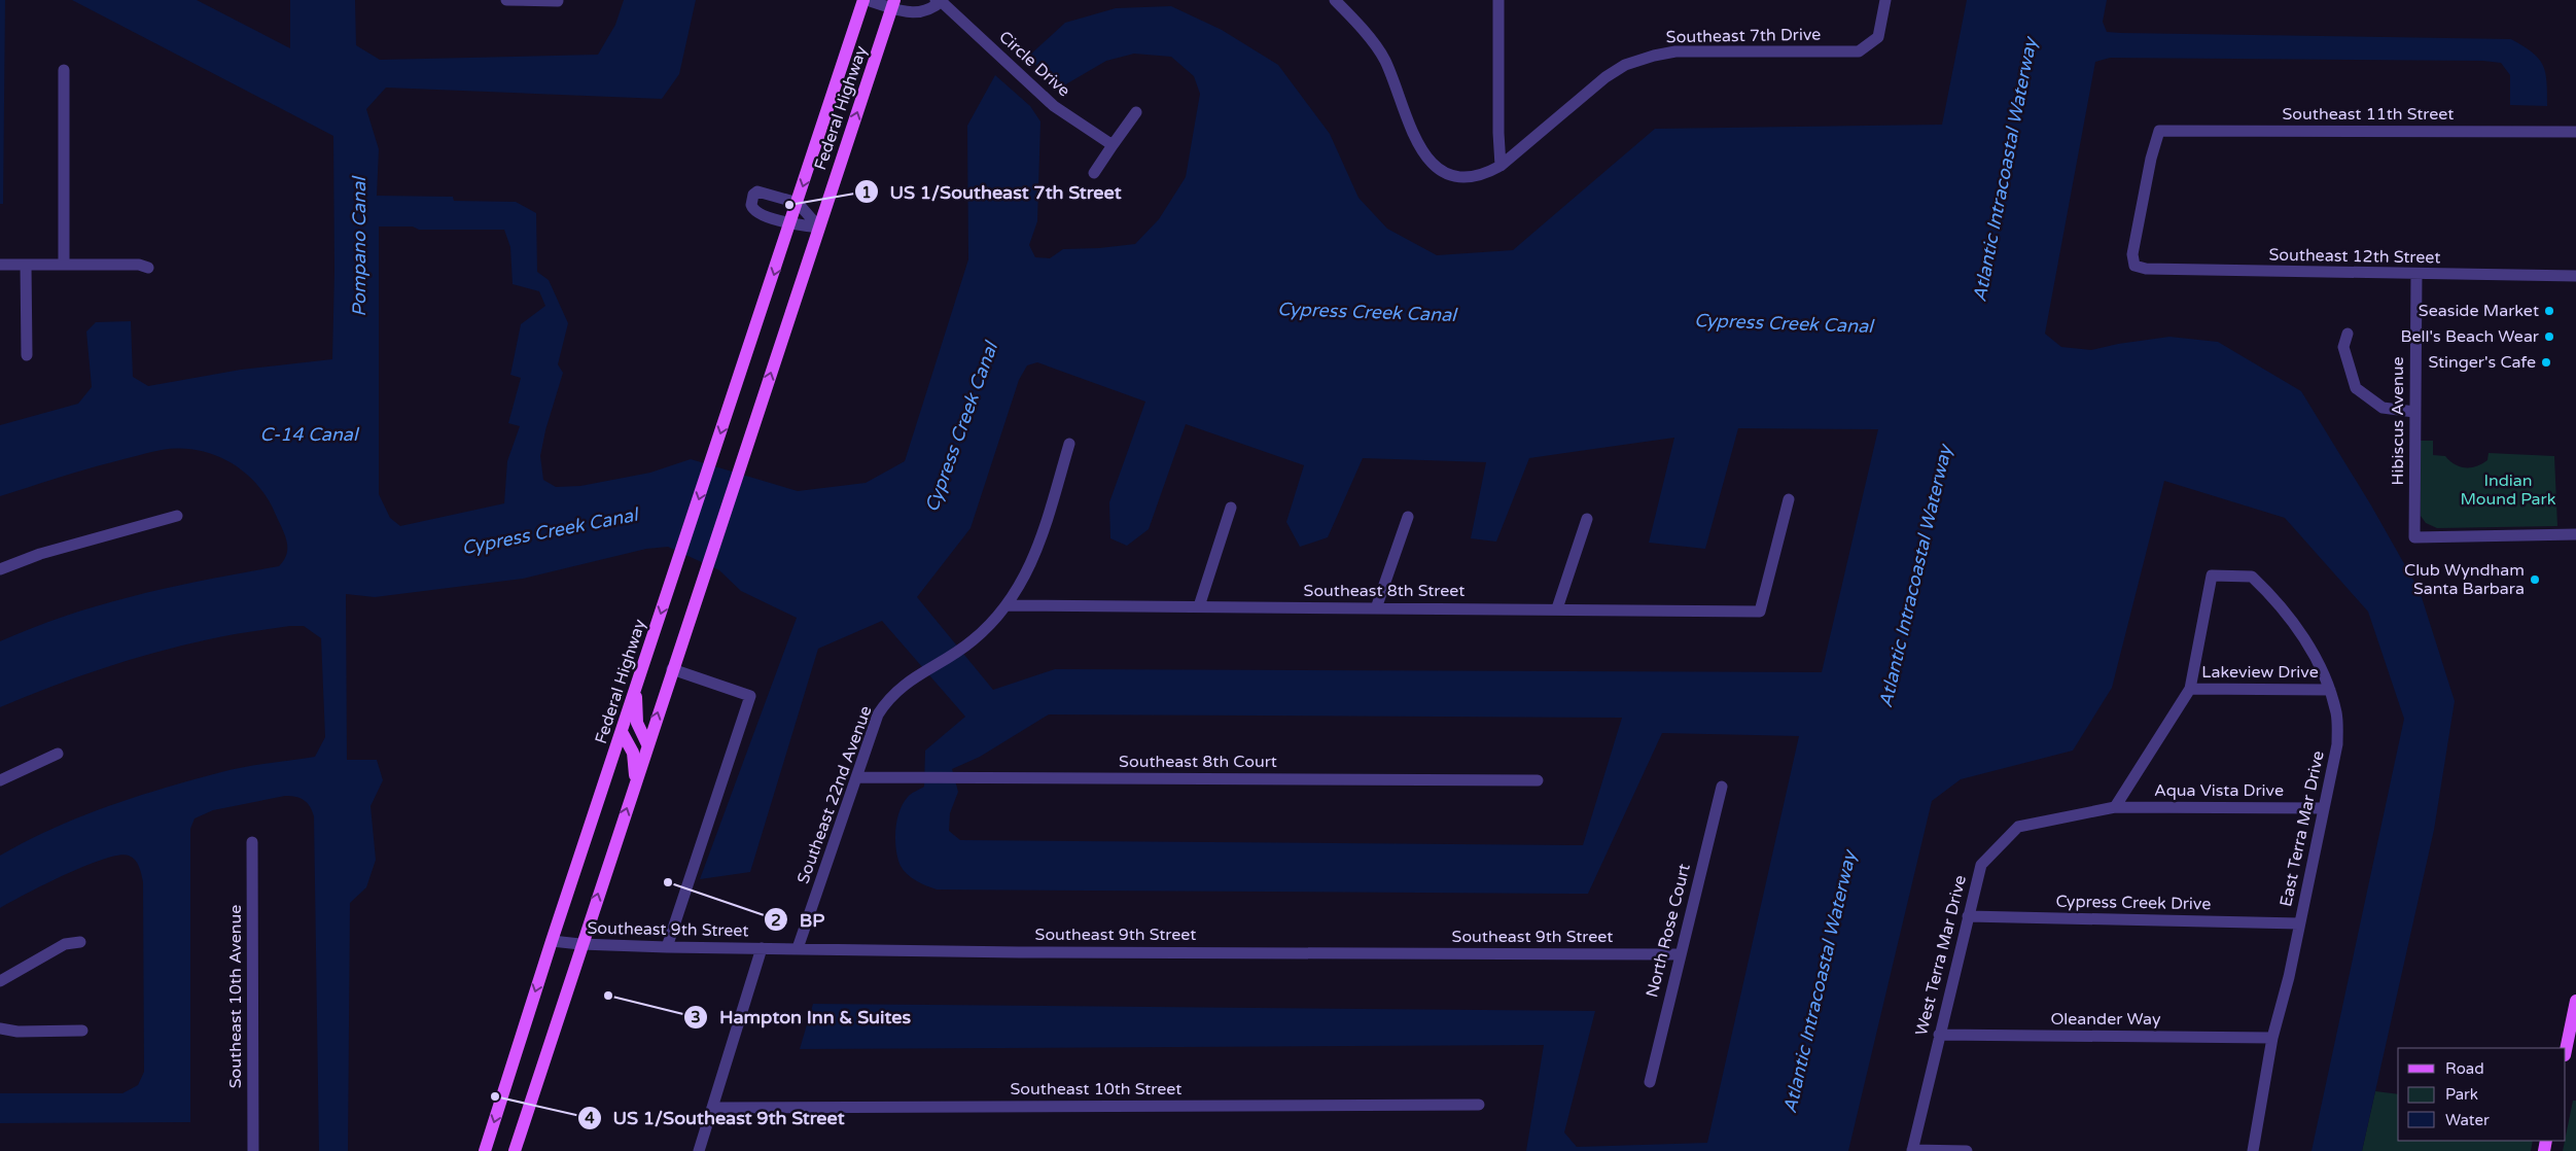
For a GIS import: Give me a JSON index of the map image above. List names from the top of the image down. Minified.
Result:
{"streets":{"main road":["Federal Highway"],"street":["Southeast 7th Drive","Circle Drive","Southeast 11th Street","Southeast 12th Street","Hibiscus Avenue","Southeast 8th Street","Lakeview Drive","Southeast 8th Court","Aqua Vista Drive","Southeast 22nd Avenue","East Terra Mar Drive","Cypress Creek Drive","Southeast 9th Street","North Rose Court","West Terra Mar Drive","Southeast 10th Avenue","Oleander Way","Southeast 10th Street"]},"crossings":[["Federal Highway","Southeast 9th Street"],["Southeast 11th Street","Southeast 12th Street"],["Southeast 12th Street","Hibiscus Avenue"],["Southeast 8th Street","Southeast 22nd Avenue"],["Lakeview Drive","East Terra Mar Drive"],["Southeast 8th Court","Southeast 22nd Avenue"],["Aqua Vista Drive","East Terra Mar Drive"],["Aqua Vista Drive","West Terra Mar Drive"],["Southeast 22nd Avenue","Southeast 9th Street"],["East Terra Mar Drive","Cypress Creek Drive"],["East Terra Mar Drive","Oleander Way"],["Cypress Creek Drive","West Terra Mar Drive"],["Southeast 9th Street","North Rose Court"],["West Terra Mar Drive","Oleander Way"]],"water":["Atlantic Intracoastal Waterway","Pompano Canal","Cypress Creek Canal","C-14 Canal"],"parks":["Indian Mound Park"],"places":["US 1/Southeast 7th Street","Seaside Market","Bell's Beach Wear","Stinger's Cafe","Club Wyndham Santa Barbara","BP","Hampton Inn & Suites","US 1/Southeast 9th Street"],"legend":["Road","Park","Water"]}
